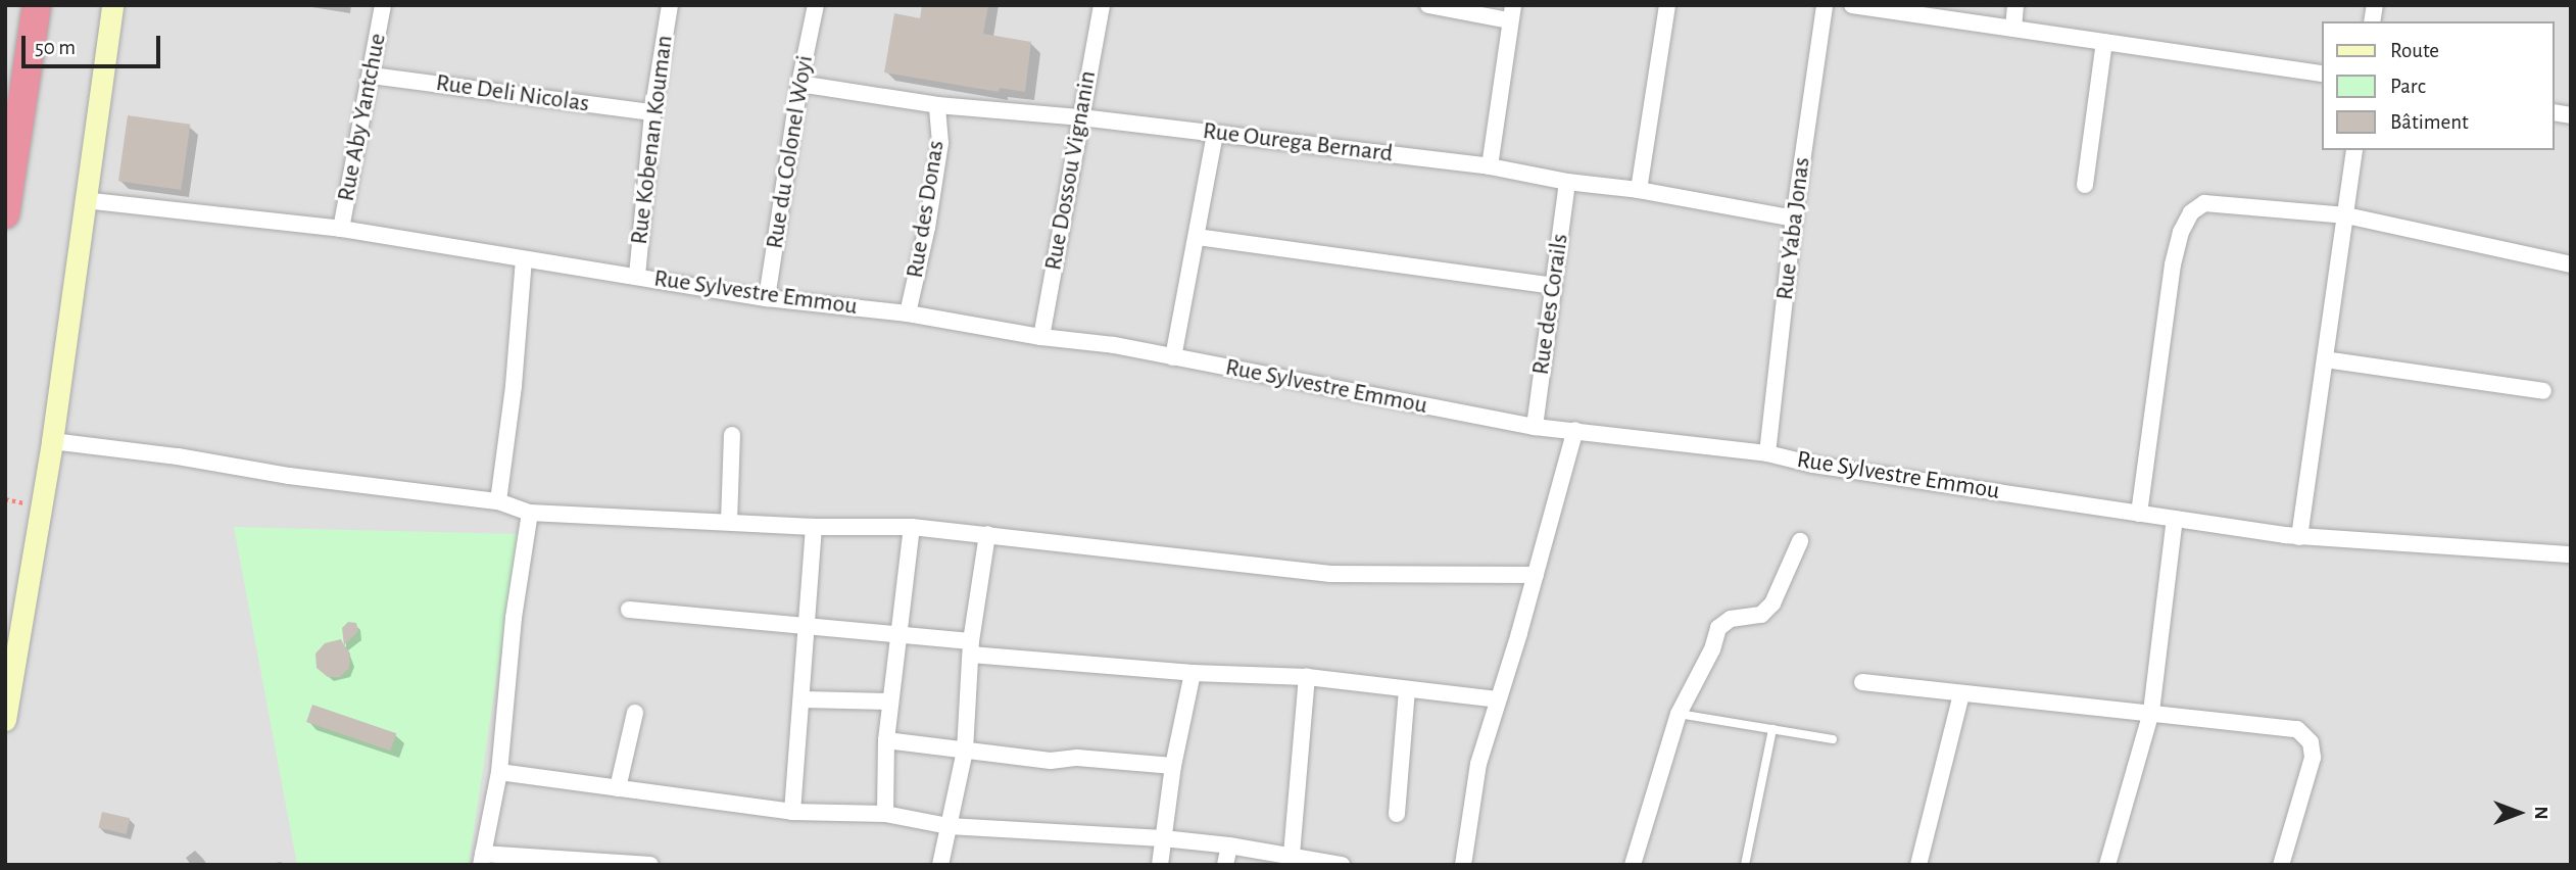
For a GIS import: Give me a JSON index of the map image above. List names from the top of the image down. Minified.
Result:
{"streets":{"street":["Rue Deli Nicolas","Rue Aby Yantchue","Rue Kobenan Kouman","Rue Ourega Bernard","Rue du Colonel Woyi","Rue Dossou Vignanin","Rue des Donas","Rue Yaba Jonas","Rue Sylvestre Emmou","Rue des Corails"]},"crossings":[["Rue Deli Nicolas","Rue Aby Yantchue"],["Rue Deli Nicolas","Rue Kobenan Kouman"],["Rue Aby Yantchue","Rue Sylvestre Emmou"],["Rue Kobenan Kouman","Rue Sylvestre Emmou"],["Rue Ourega Bernard","Rue du Colonel Woyi"],["Rue Ourega Bernard","Rue Dossou Vignanin"],["Rue Ourega Bernard","Rue des Donas"],["Rue Ourega Bernard","Rue Yaba Jonas"],["Rue Ourega Bernard","Rue des Corails"],["Rue du Colonel Woyi","Rue Sylvestre Emmou"],["Rue Dossou Vignanin","Rue Sylvestre Emmou"],["Rue des Donas","Rue Sylvestre Emmou"],["Rue Yaba Jonas","Rue Sylvestre Emmou"],["Rue Sylvestre Emmou","Rue des Corails"]],"legend":["Route","Parc","Bâtiment"],"scale_bar":"50 m","north":"right"}
